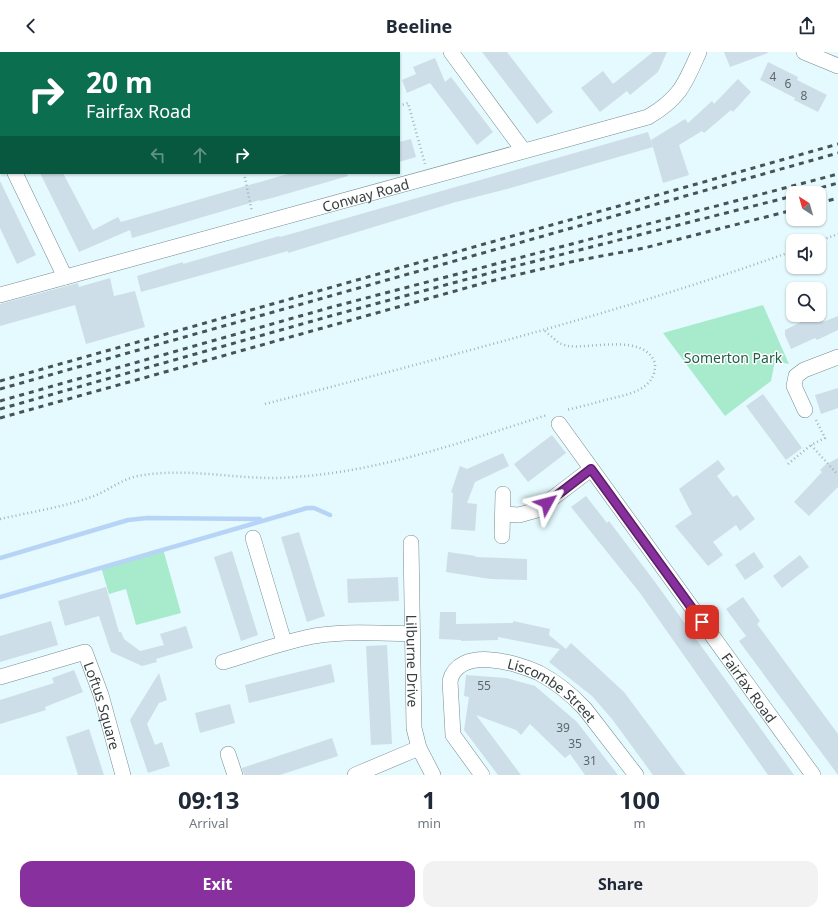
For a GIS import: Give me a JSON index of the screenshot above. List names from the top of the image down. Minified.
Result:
{"streets":{"street":["Conway Road","Lilburne Drive","Fairfax Road","Liscombe Street","Loftus Square"]},"parks":["Somerton Park"],"house_numbers":["4","6","8","55","39","35","31"],"north":"top left","page":{"header":"Beeline","turn":["20 m","Fairfax Road"],"eta":["09:13","Arrival","1","min","100","m"],"buttons":["Exit","Share"]}}
